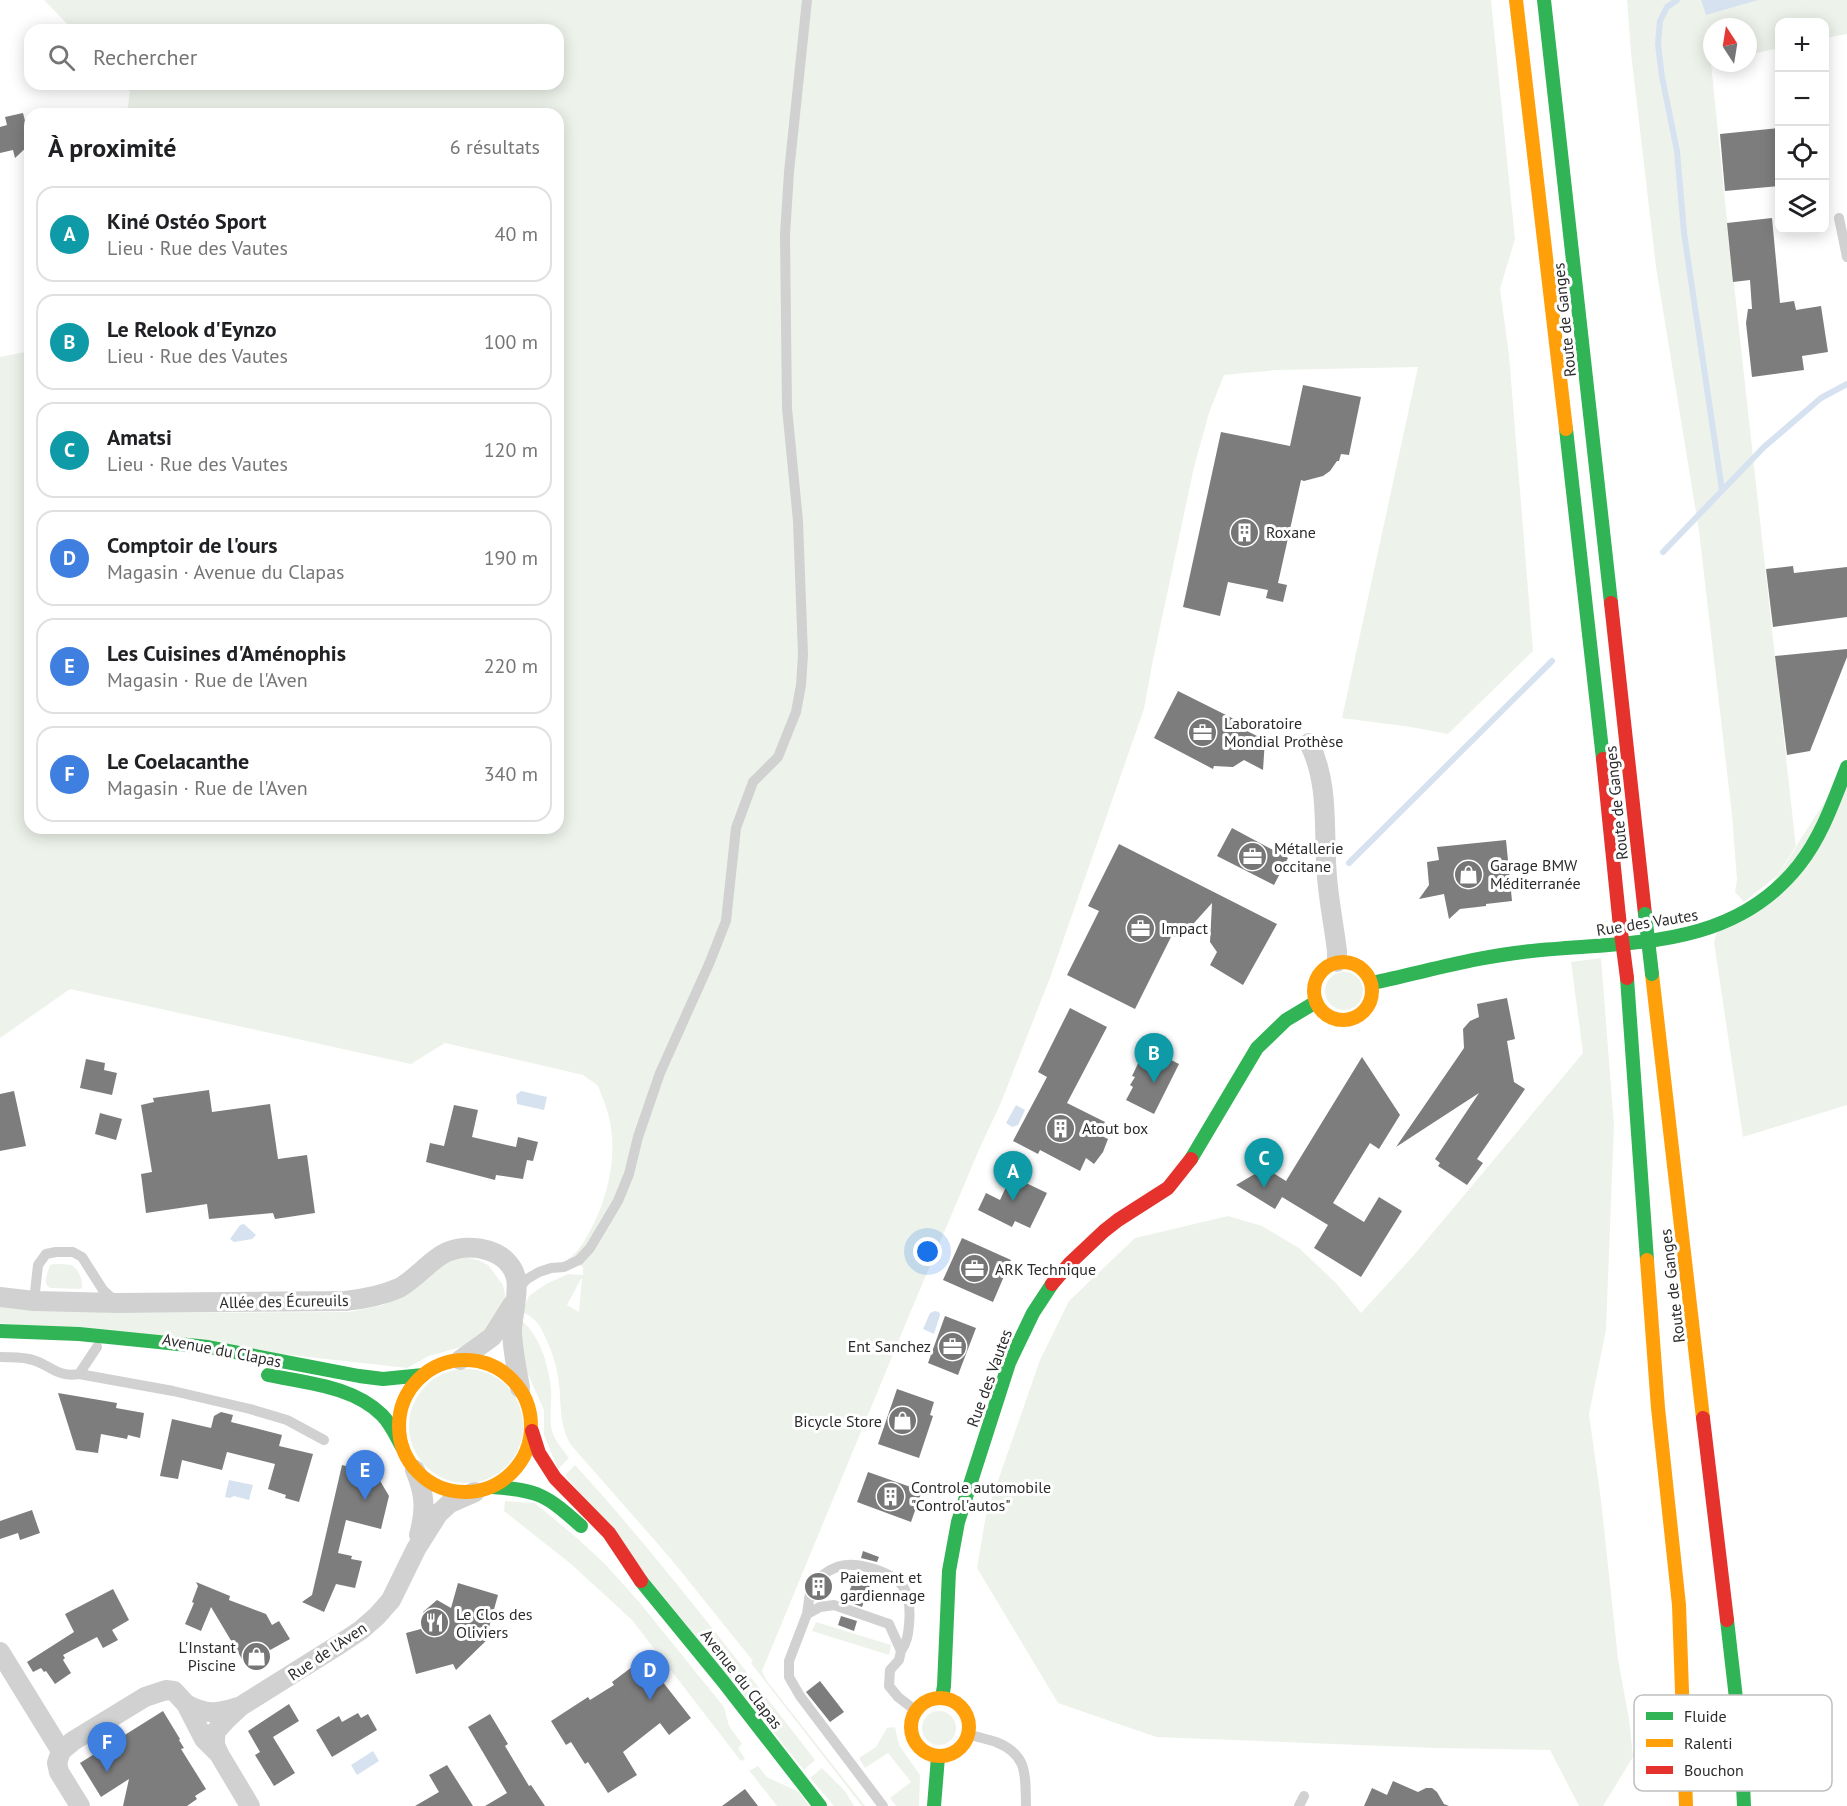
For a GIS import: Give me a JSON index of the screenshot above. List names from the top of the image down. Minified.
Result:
{"streets":{"main road":["Route de Ganges","Rue des Vautes","Avenue du Clapas"],"street":["Allée des Écureuils","Rue de l'Aven"]},"crossings":[["Allée des Écureuils","Avenue du Clapas"],["Allée des Écureuils","Rue de l'Aven"],["Avenue du Clapas","Rue de l'Aven"]],"places":{"building":["Roxane","Atout box","Controle automobile \"Control'autos\"","Paiement et gardiennage"],"office":["Laboratoire Mondial Prothèse","Métallerie occitane","Impact","ARK Technique","Ent Sanchez"],"shop":["Garage BMW Méditerranée","Bicycle Store","L'Instant Piscine"],"restaurant":["Le Clos des Oliviers"]},"legend":["Fluide","Ralenti","Bouchon"],"north":"top","page":{"map_buttons":["+","−"],"search":"Rechercher","heading":["À proximité","6 résultats"],"list":[{"mark":"A","name":"Kiné Ostéo Sport","note":"Lieu · Rue des Vautes","value":"40 m"},{"mark":"B","name":"Le Relook d'Eynzo","note":"Lieu · Rue des Vautes","value":"100 m"},{"mark":"C","name":"Amatsi","note":"Lieu · Rue des Vautes","value":"120 m"},{"mark":"D","name":"Comptoir de l'ours","note":"Magasin · Avenue du Clapas","value":"190 m"},{"mark":"E","name":"Les Cuisines d'Aménophis","note":"Magasin · Rue de l'Aven","value":"220 m"},{"mark":"F","name":"Le Coelacanthe","note":"Magasin · Rue de l'Aven","value":"340 m"}],"pins":["B","C","A","E","D","F"]}}
